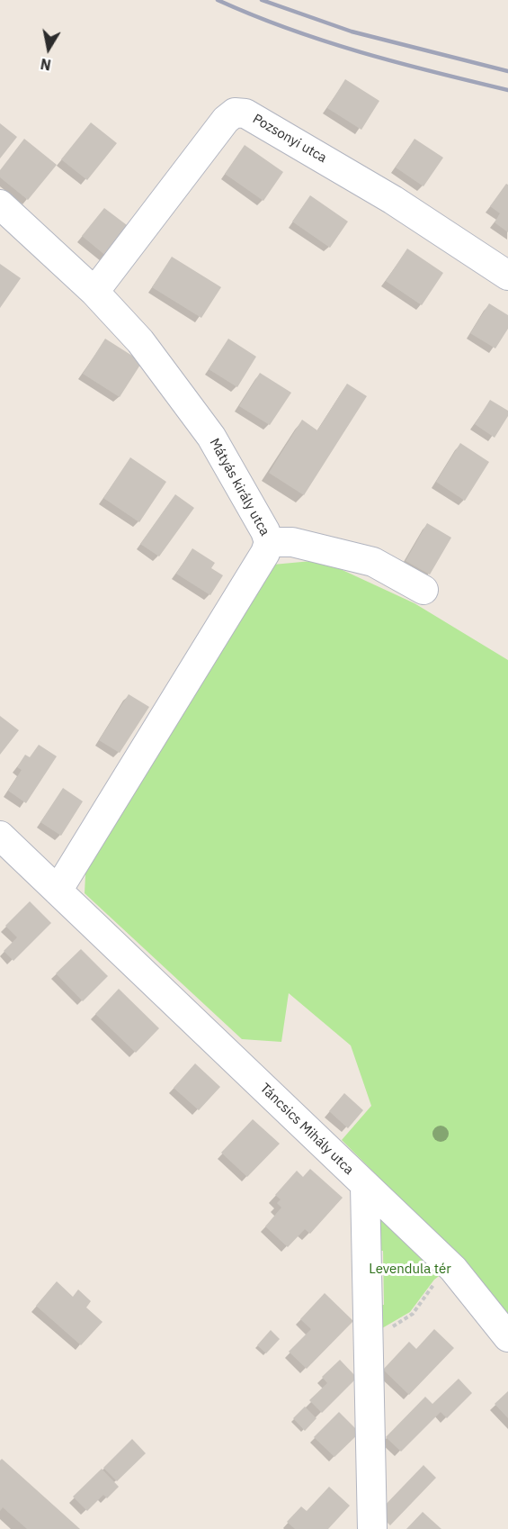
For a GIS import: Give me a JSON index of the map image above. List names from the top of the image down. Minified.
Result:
{"streets":{"street":["Pozsonyi utca","Mátyás király utca","Táncsics Mihály utca"]},"crossings":[["Pozsonyi utca","Mátyás király utca"],["Mátyás király utca","Táncsics Mihály utca"]],"parks":["Levendula tér"],"north":"bottom"}
